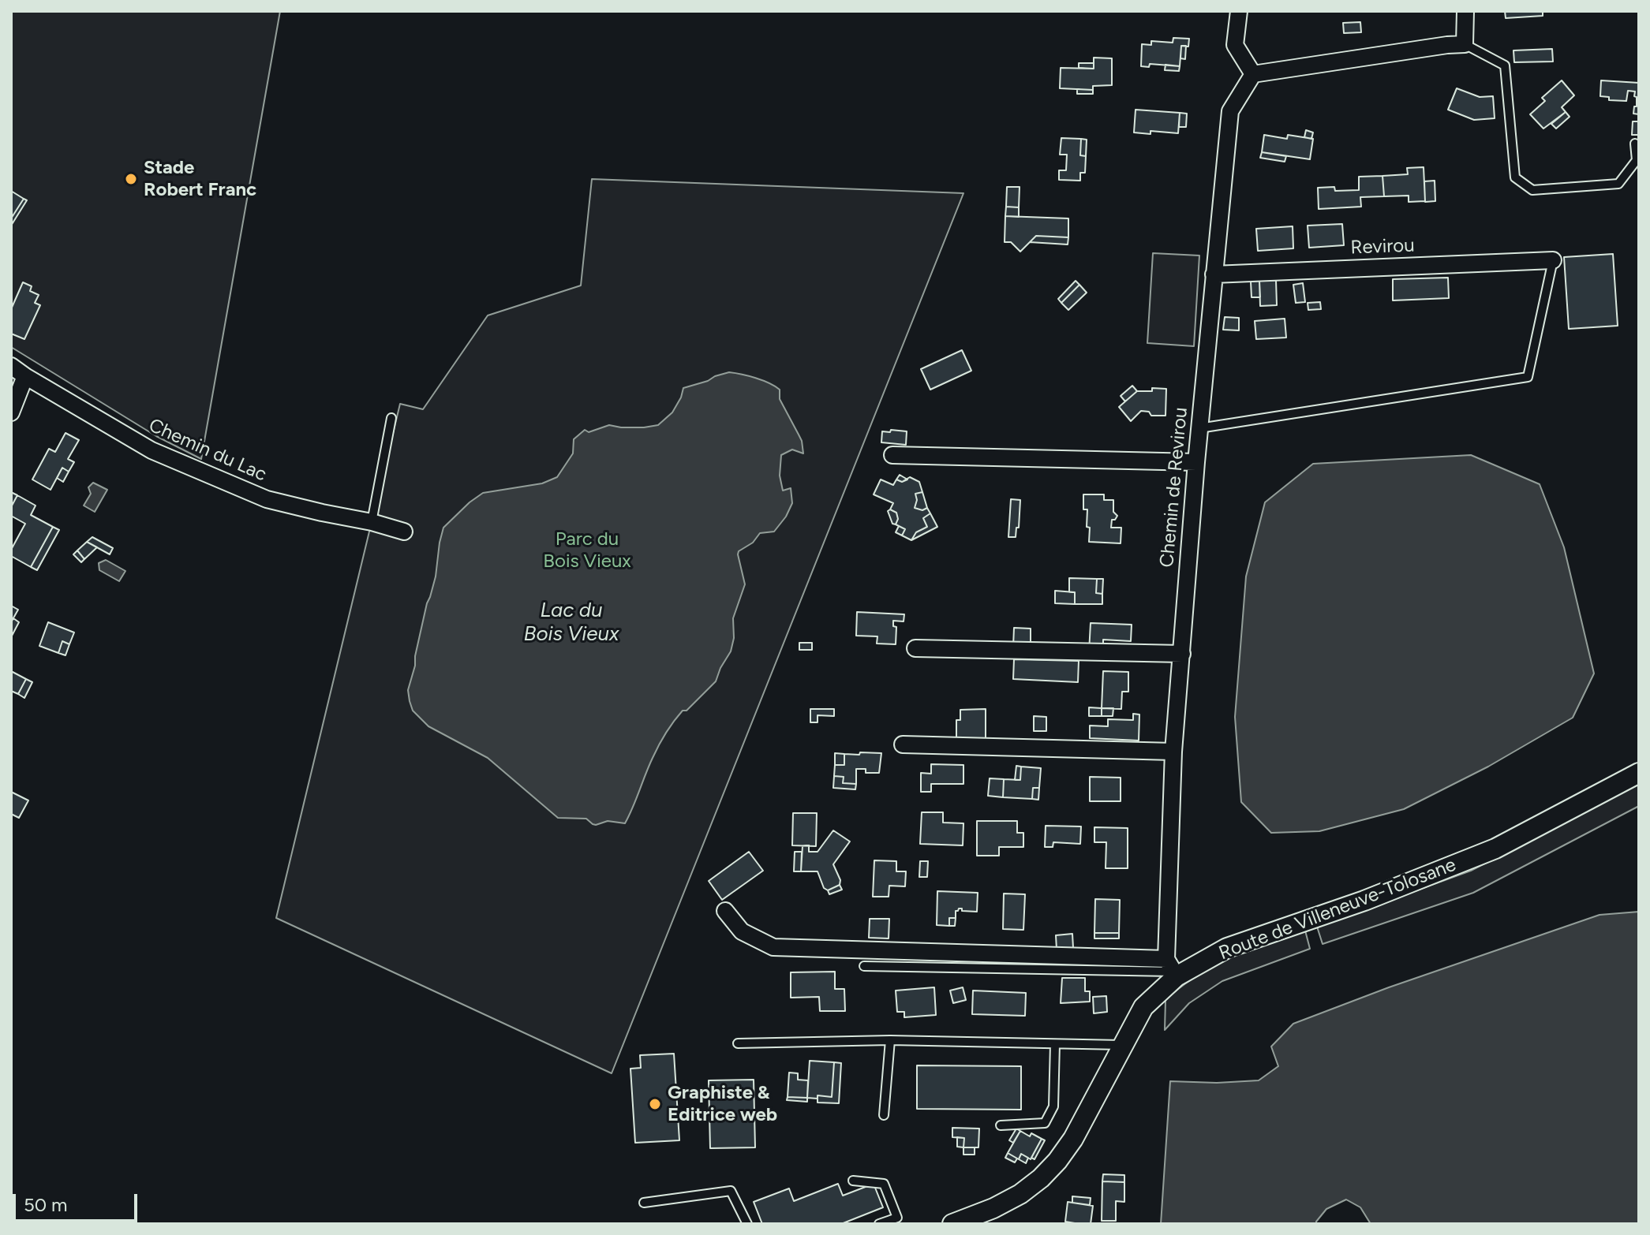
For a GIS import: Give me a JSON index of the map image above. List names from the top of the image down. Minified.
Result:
{"streets":{"street":["Revirou","Chemin du Lac","Chemin de Revirou","Route de Villeneuve-Tolosane"]},"crossings":[["Revirou","Chemin de Revirou"],["Chemin de Revirou","Route de Villeneuve-Tolosane"]],"water":["Lac du Bois Vieux"],"parks":["Parc du Bois Vieux"],"places":["Stade Robert Franc","Graphiste & Editrice web"],"scale_bar":"50 m"}
